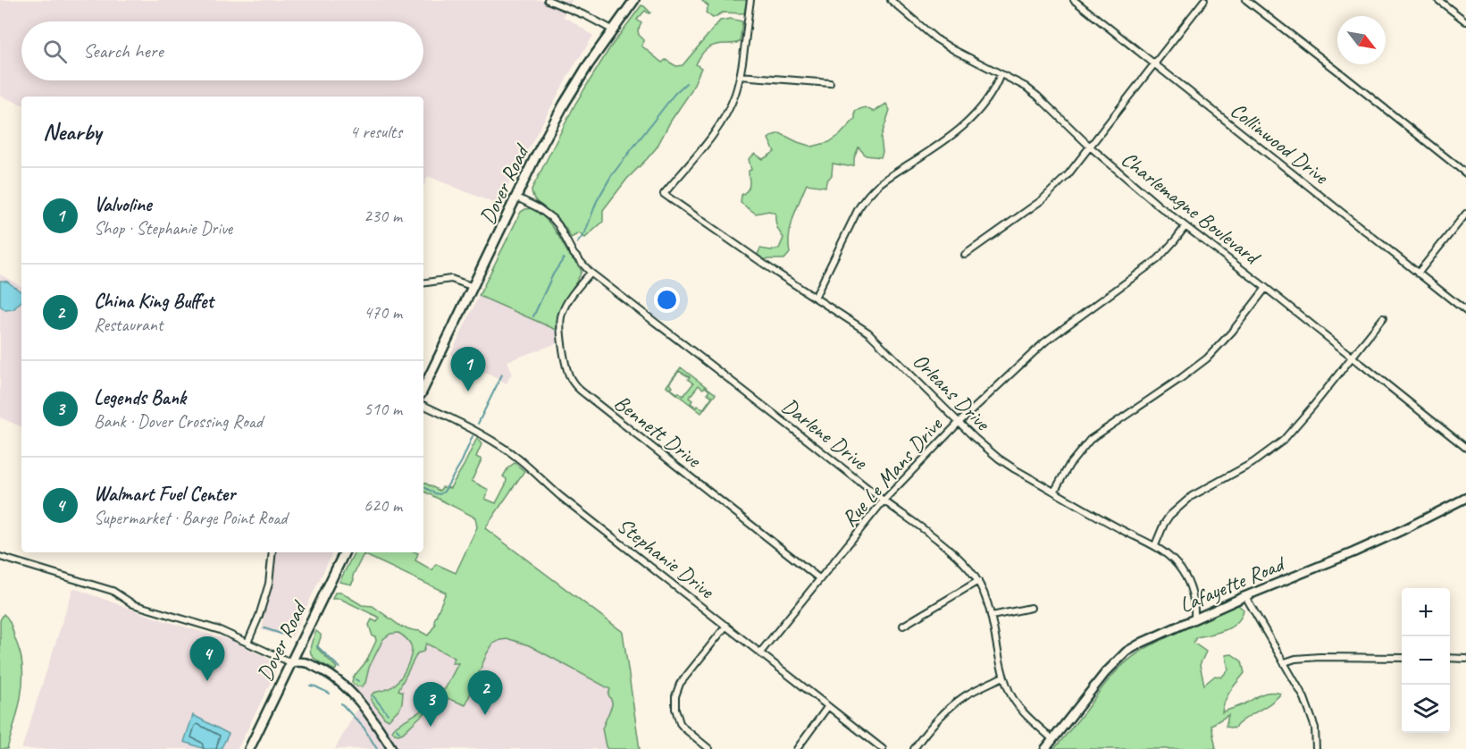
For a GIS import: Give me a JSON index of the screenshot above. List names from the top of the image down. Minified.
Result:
{"streets":{"main road":["Dover Road","Lafayette Road"],"street":["Collinwood Drive","Charlemagne Boulevard","Orleans Drive","Bennett Drive","Darlene Drive","Rue Le Mans Drive","Stephanie Drive"]},"crossings":[["Dover Road","Darlene Drive"],["Charlemagne Boulevard","Rue Le Mans Drive"],["Orleans Drive","Rue Le Mans Drive"],["Orleans Drive","Lafayette Road"],["Bennett Drive","Darlene Drive"],["Bennett Drive","Rue Le Mans Drive"],["Darlene Drive","Rue Le Mans Drive"],["Darlene Drive","Lafayette Road"],["Rue Le Mans Drive","Stephanie Drive"]],"north":"bottom right","page":{"search":"Search here","heading":["Nearby","4 results"],"list":[{"mark":"1","name":"Valvoline","note":"Shop · Stephanie Drive","value":"230 m"},{"mark":"2","name":"China King Buffet","note":"Restaurant","value":"470 m"},{"mark":"3","name":"Legends Bank","note":"Bank · Dover Crossing Road","value":"510 m"},{"mark":"4","name":"Walmart Fuel Center","note":"Supermarket · Barge Point Road","value":"620 m"}],"pins":["1","4","2","3"],"map_buttons":["+","−"]}}
